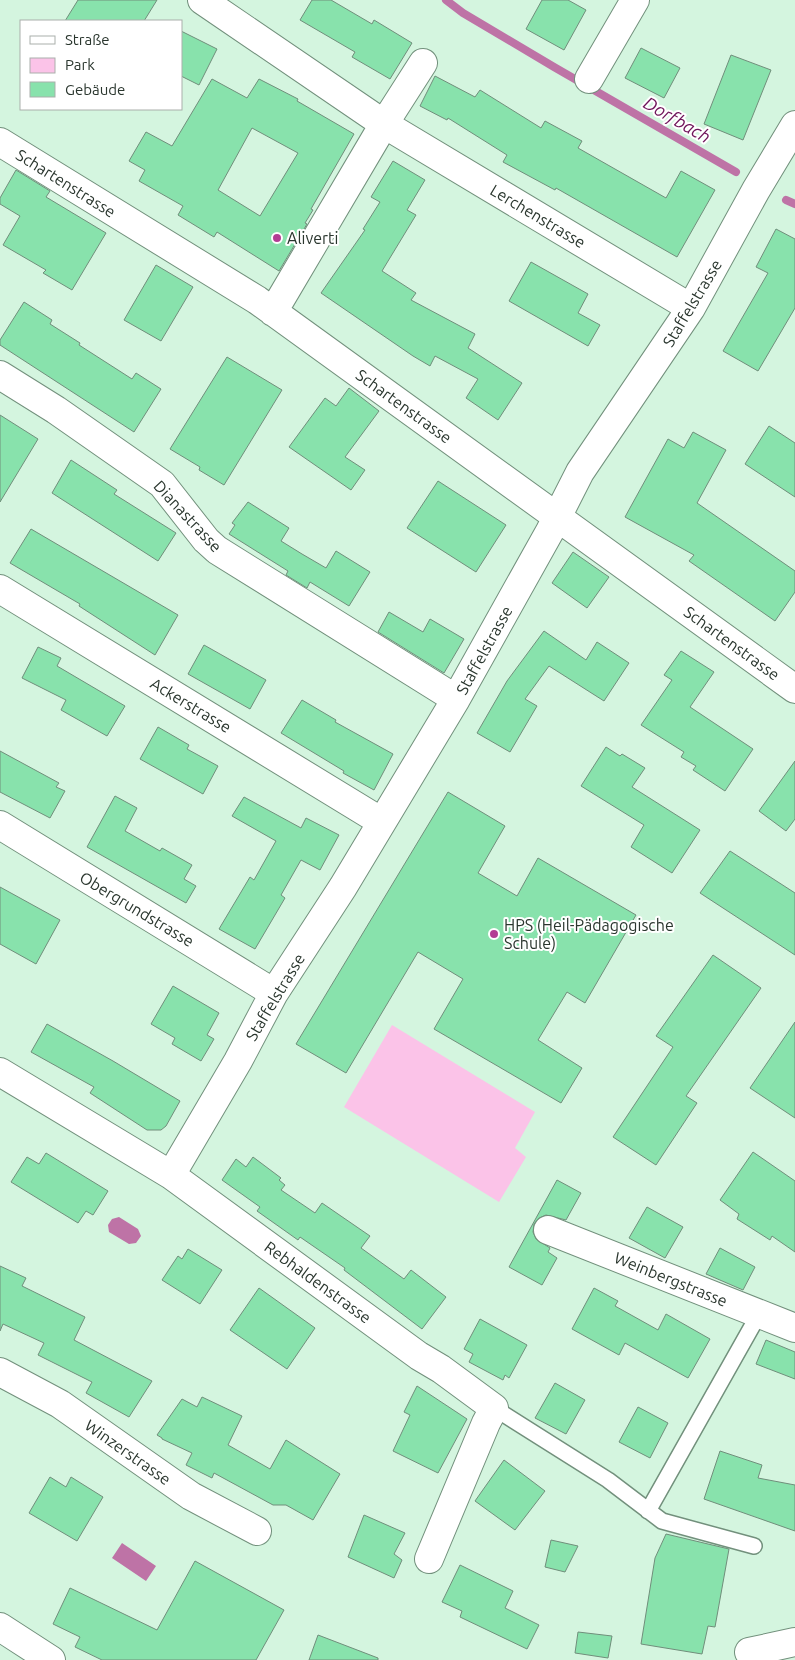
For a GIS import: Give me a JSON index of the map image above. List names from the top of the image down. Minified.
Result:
{"streets":{"street":["Schartenstrasse","Lerchenstrasse","Staffelstrasse","Dianastrasse","Ackerstrasse","Obergrundstrasse","Weinbergstrasse","Rebhaldenstrasse","Winzerstrasse"]},"crossings":[["Schartenstrasse","Staffelstrasse"],["Lerchenstrasse","Staffelstrasse"],["Staffelstrasse","Dianastrasse"],["Staffelstrasse","Ackerstrasse"],["Staffelstrasse","Obergrundstrasse"],["Staffelstrasse","Rebhaldenstrasse"]],"water":["Dorfbach"],"places":["Aliverti","HPS (Heil-Pädagogische Schule)"],"legend":["Straße","Park","Gebäude"]}
